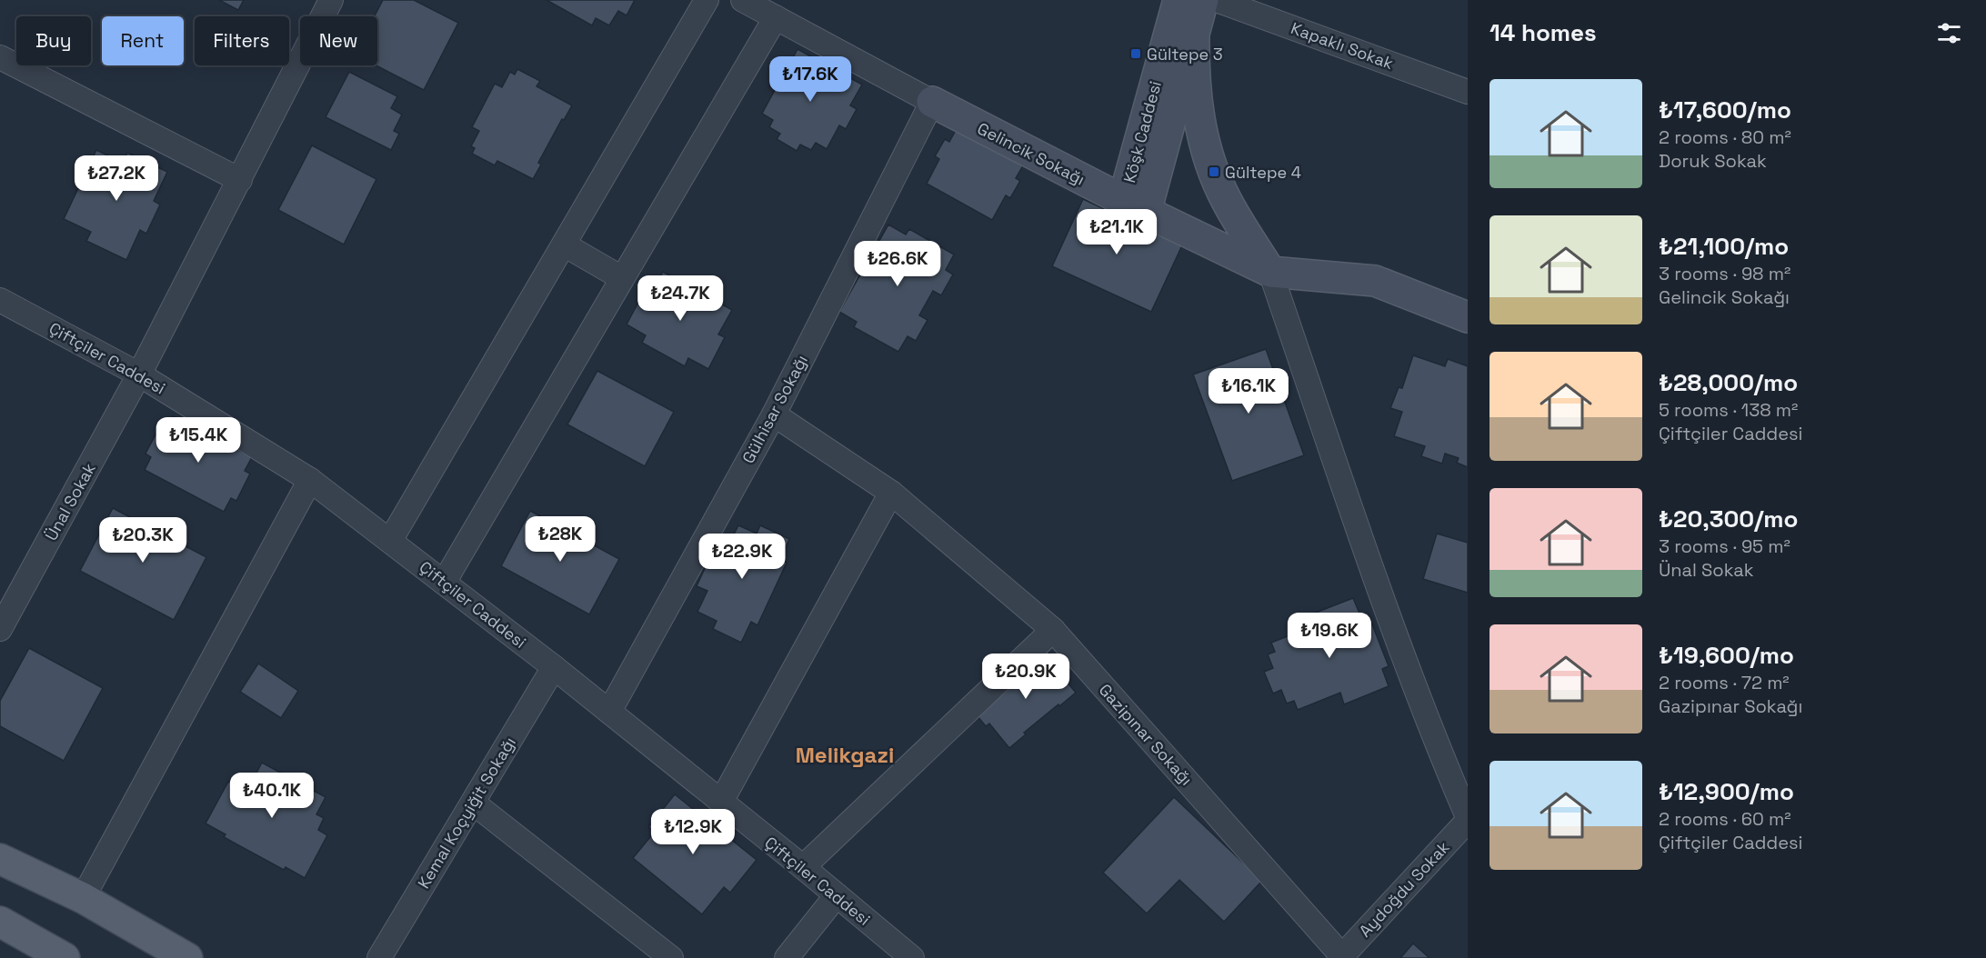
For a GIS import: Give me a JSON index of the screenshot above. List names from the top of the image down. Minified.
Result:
{"streets":{"street":["Kapaklı Sokak","Köşk Caddesi","Gelincik Sokağı","Çiftçiler Caddesi","Gülhisar Sokağı","Ünal Sokak","Gazipınar Sokağı","Kemal Koçyiğit Sokağı","Aydoğdu Sokak"]},"crossings":[["Köşk Caddesi","Gelincik Sokağı"],["Gelincik Sokağı","Gülhisar Sokağı"],["Çiftçiler Caddesi","Gülhisar Sokağı"],["Çiftçiler Caddesi","Ünal Sokak"],["Çiftçiler Caddesi","Kemal Koçyiğit Sokağı"],["Gülhisar Sokağı","Gazipınar Sokağı"],["Gazipınar Sokağı","Aydoğdu Sokak"]],"districts":["Melikgazi"],"places":{"transit":["Gültepe 3","Gültepe 4"]},"page":{"heading":"14 homes","chip":["Buy","Rent","Filters","New"],"price":["₺17.6K","₺27.2K","₺21.1K","₺26.6K","₺24.7K","₺16.1K","₺15.4K","₺28K","₺20.3K","₺22.9K","₺19.6K","₺20.9K","₺40.1K","₺12.9K"],"list":[{"name":"₺17,600/mo","note":"2 rooms · 80 m² · Doruk Sokak"},{"name":"₺21,100/mo","note":"3 rooms · 98 m² · Gelincik Sokağı"},{"name":"₺28,000/mo","note":"5 rooms · 138 m² · Çiftçiler Caddesi"},{"name":"₺20,300/mo","note":"3 rooms · 95 m² · Ünal Sokak"},{"name":"₺19,600/mo","note":"2 rooms · 72 m² · Gazipınar Sokağı"},{"name":"₺12,900/mo","note":"2 rooms · 60 m² · Çiftçiler Caddesi"}]}}
